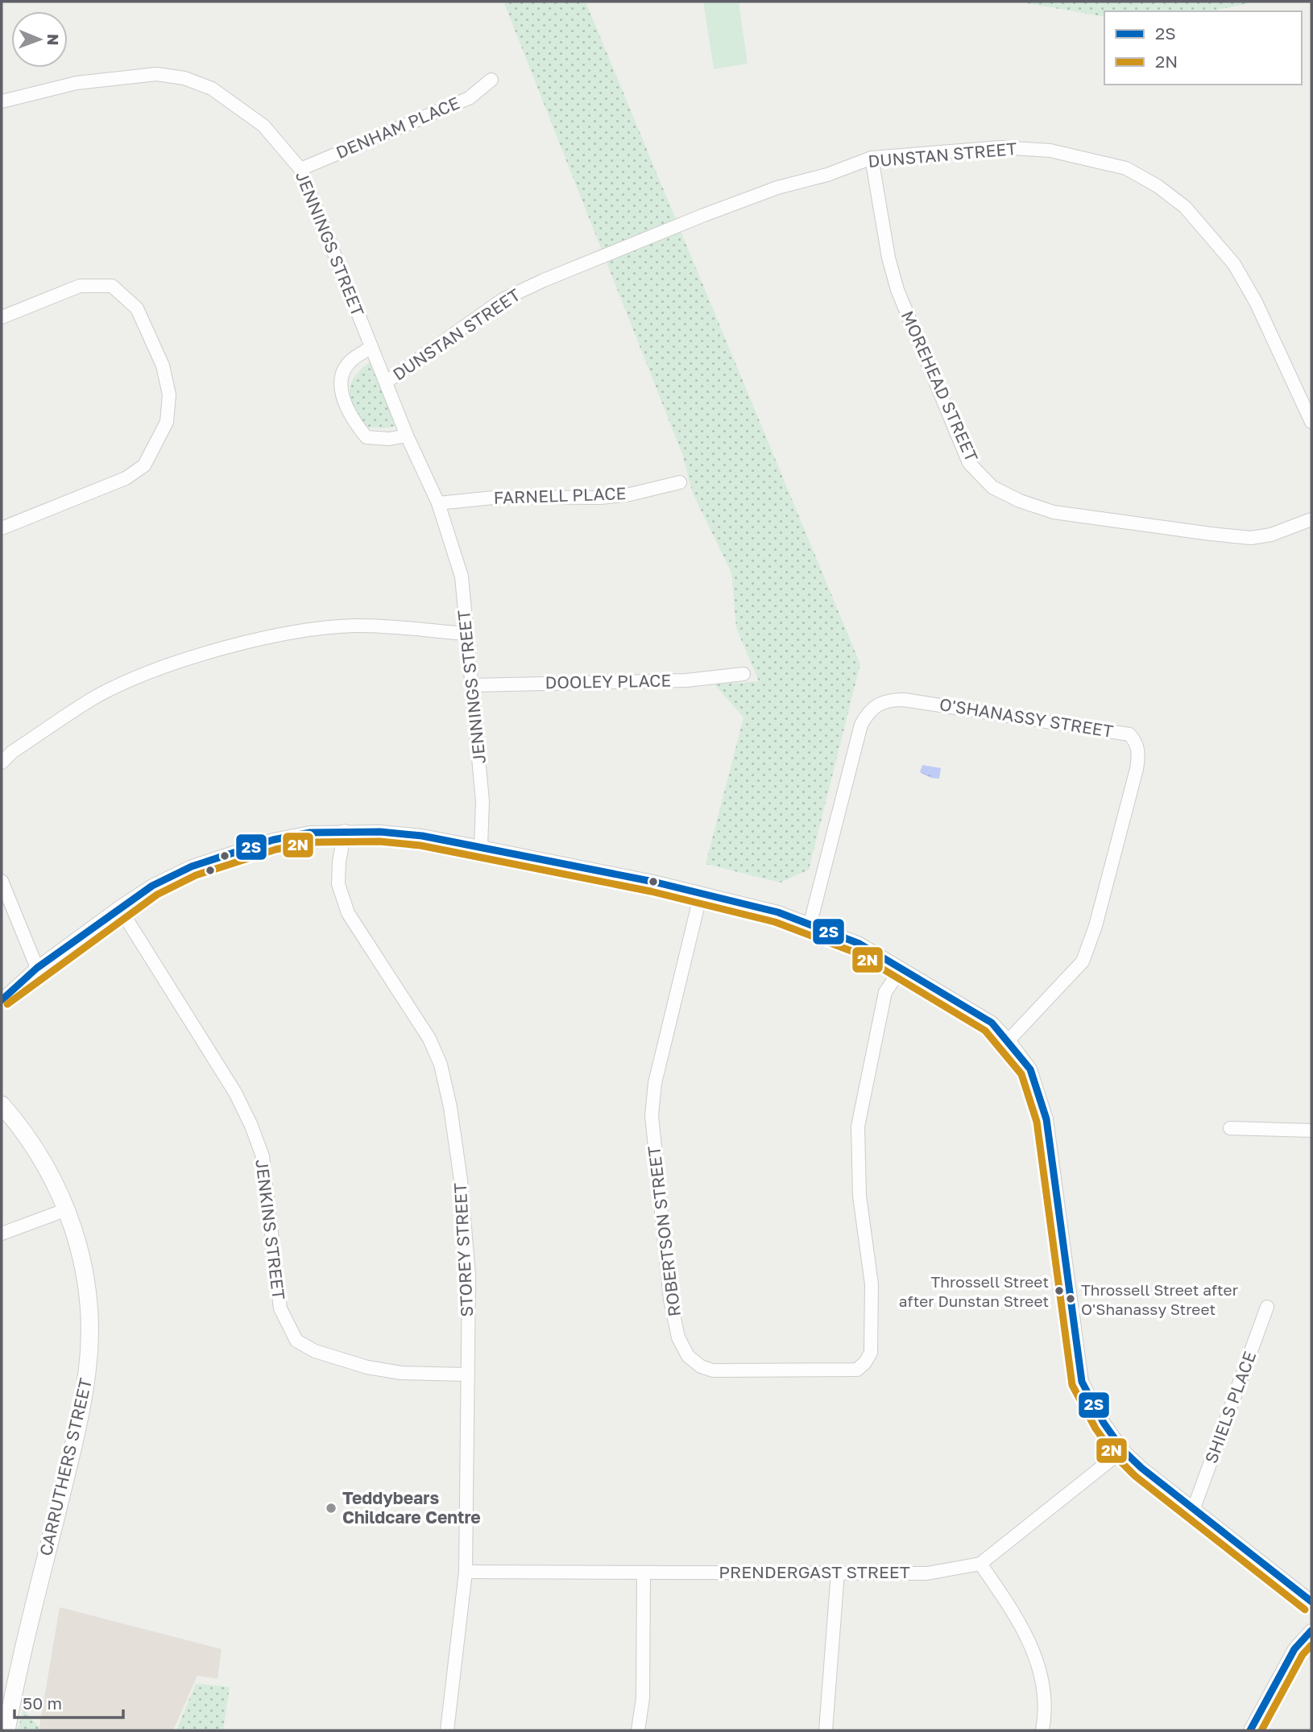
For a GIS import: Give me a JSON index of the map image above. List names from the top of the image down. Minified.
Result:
{"streets":{"main road":["CARRUTHERS STREET"],"street":["DENHAM PLACE","DUNSTAN STREET","JENNINGS STREET","MOREHEAD STREET","FARNELL PLACE","DOOLEY PLACE","O'SHANASSY STREET","JENKINS STREET","ROBERTSON STREET","STOREY STREET","SHIELS PLACE","PRENDERGAST STREET"]},"crossings":[["DENHAM PLACE","JENNINGS STREET"],["DUNSTAN STREET","JENNINGS STREET"],["DUNSTAN STREET","MOREHEAD STREET"],["JENNINGS STREET","FARNELL PLACE"],["JENNINGS STREET","DOOLEY PLACE"],["JENKINS STREET","STOREY STREET"],["STOREY STREET","PRENDERGAST STREET"]],"places":["Throssell Street after Dunstan Street","Throssell Street after O'Shanassy Street","Teddybears Childcare Centre"],"lines":["transit line 2S","transit line 2N"],"legend":["2S","2N"],"scale_bar":"50 m","north":"right"}
